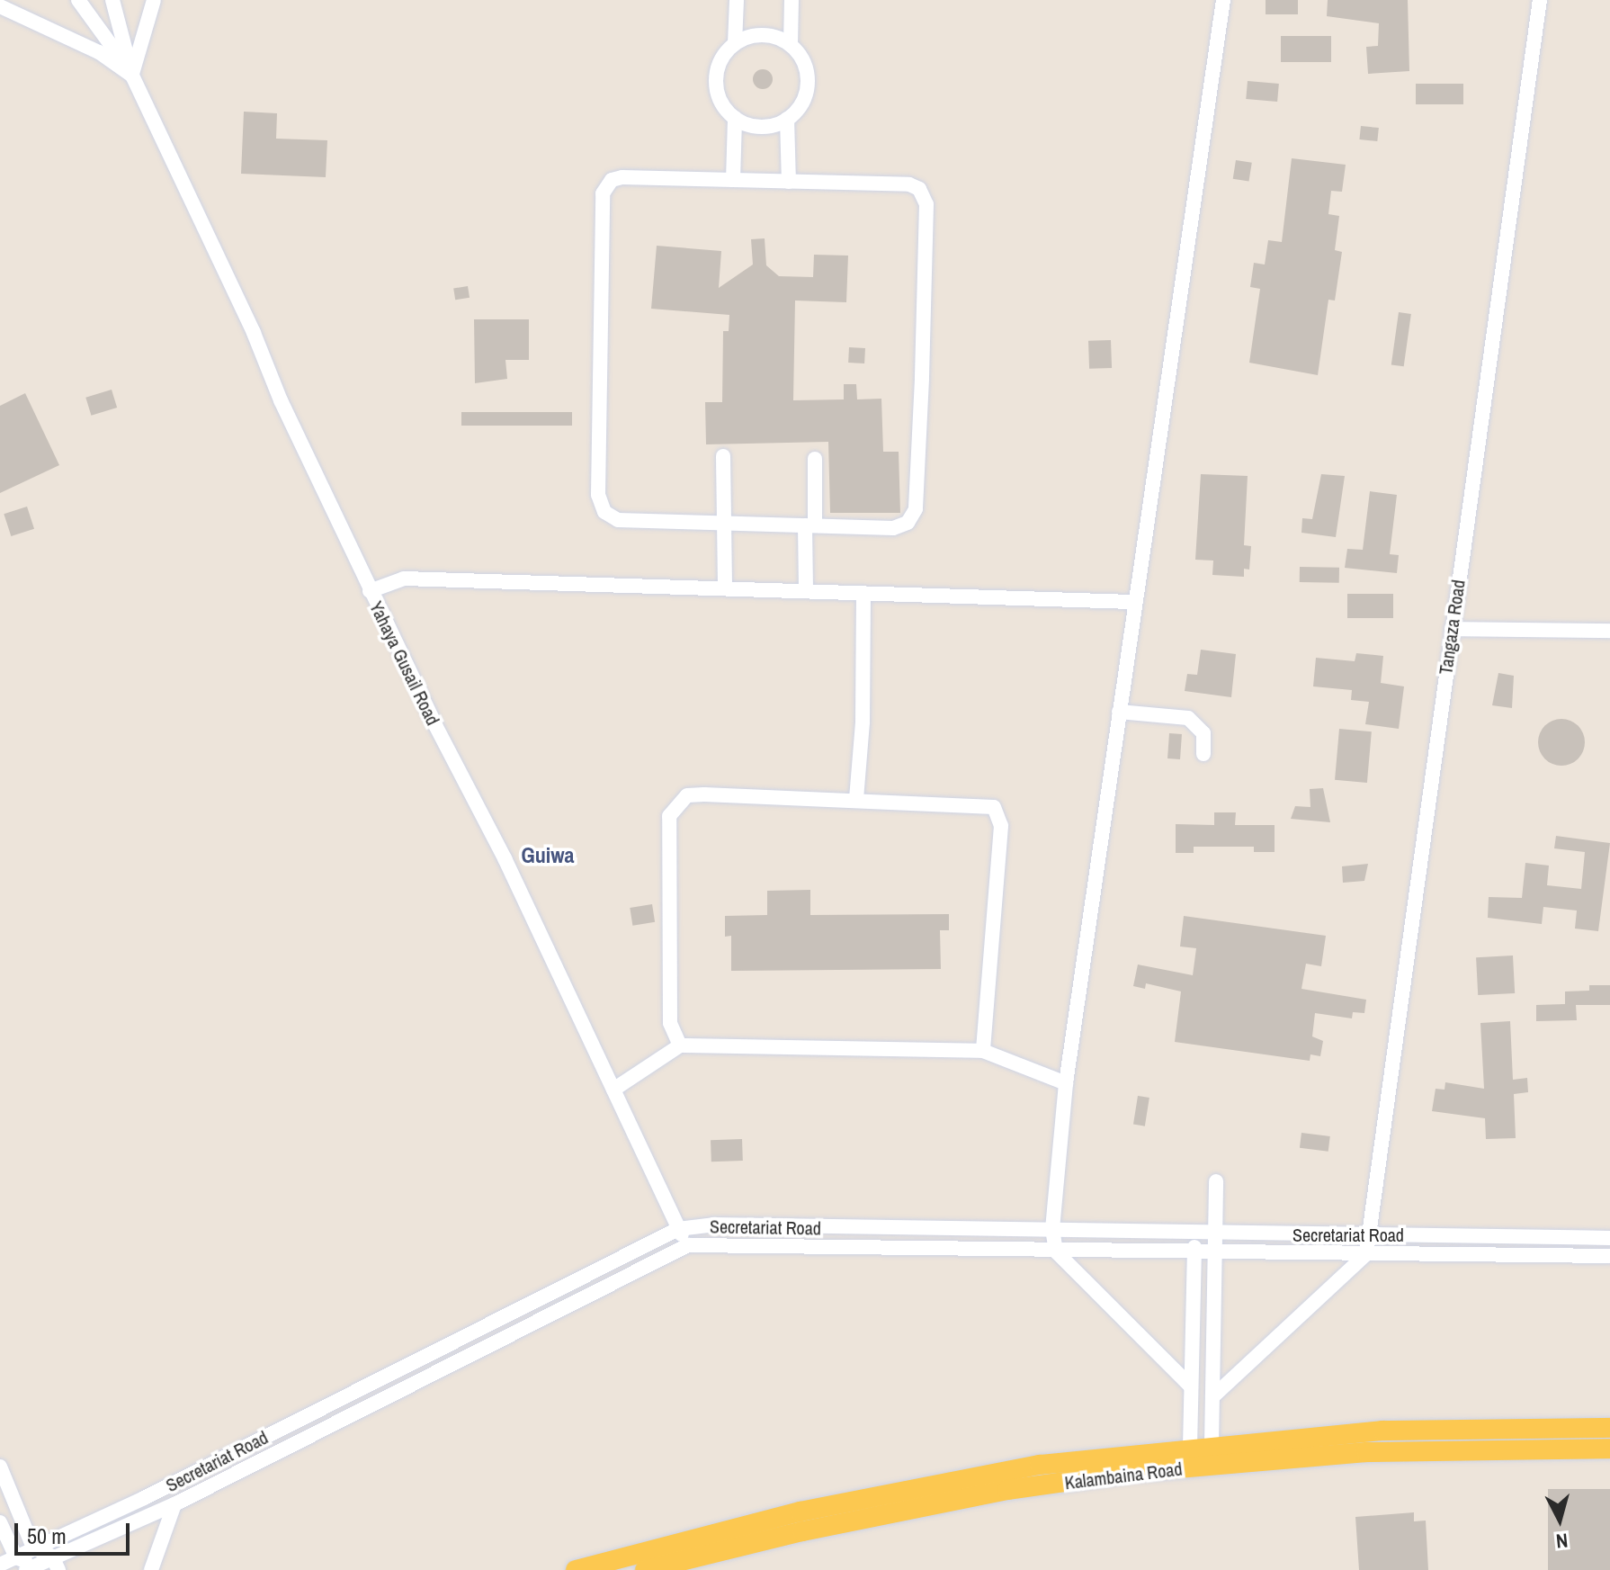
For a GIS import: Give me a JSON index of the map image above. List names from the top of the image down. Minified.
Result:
{"streets":{"main road":["Kalambaina Road"],"street":["Tangaza Road","Yahaya Gusail Road","Secretariat Road"]},"crossings":[["Tangaza Road","Secretariat Road"],["Yahaya Gusail Road","Secretariat Road"]],"districts":["Guiwa"],"scale_bar":"50 m","north":"bottom"}
